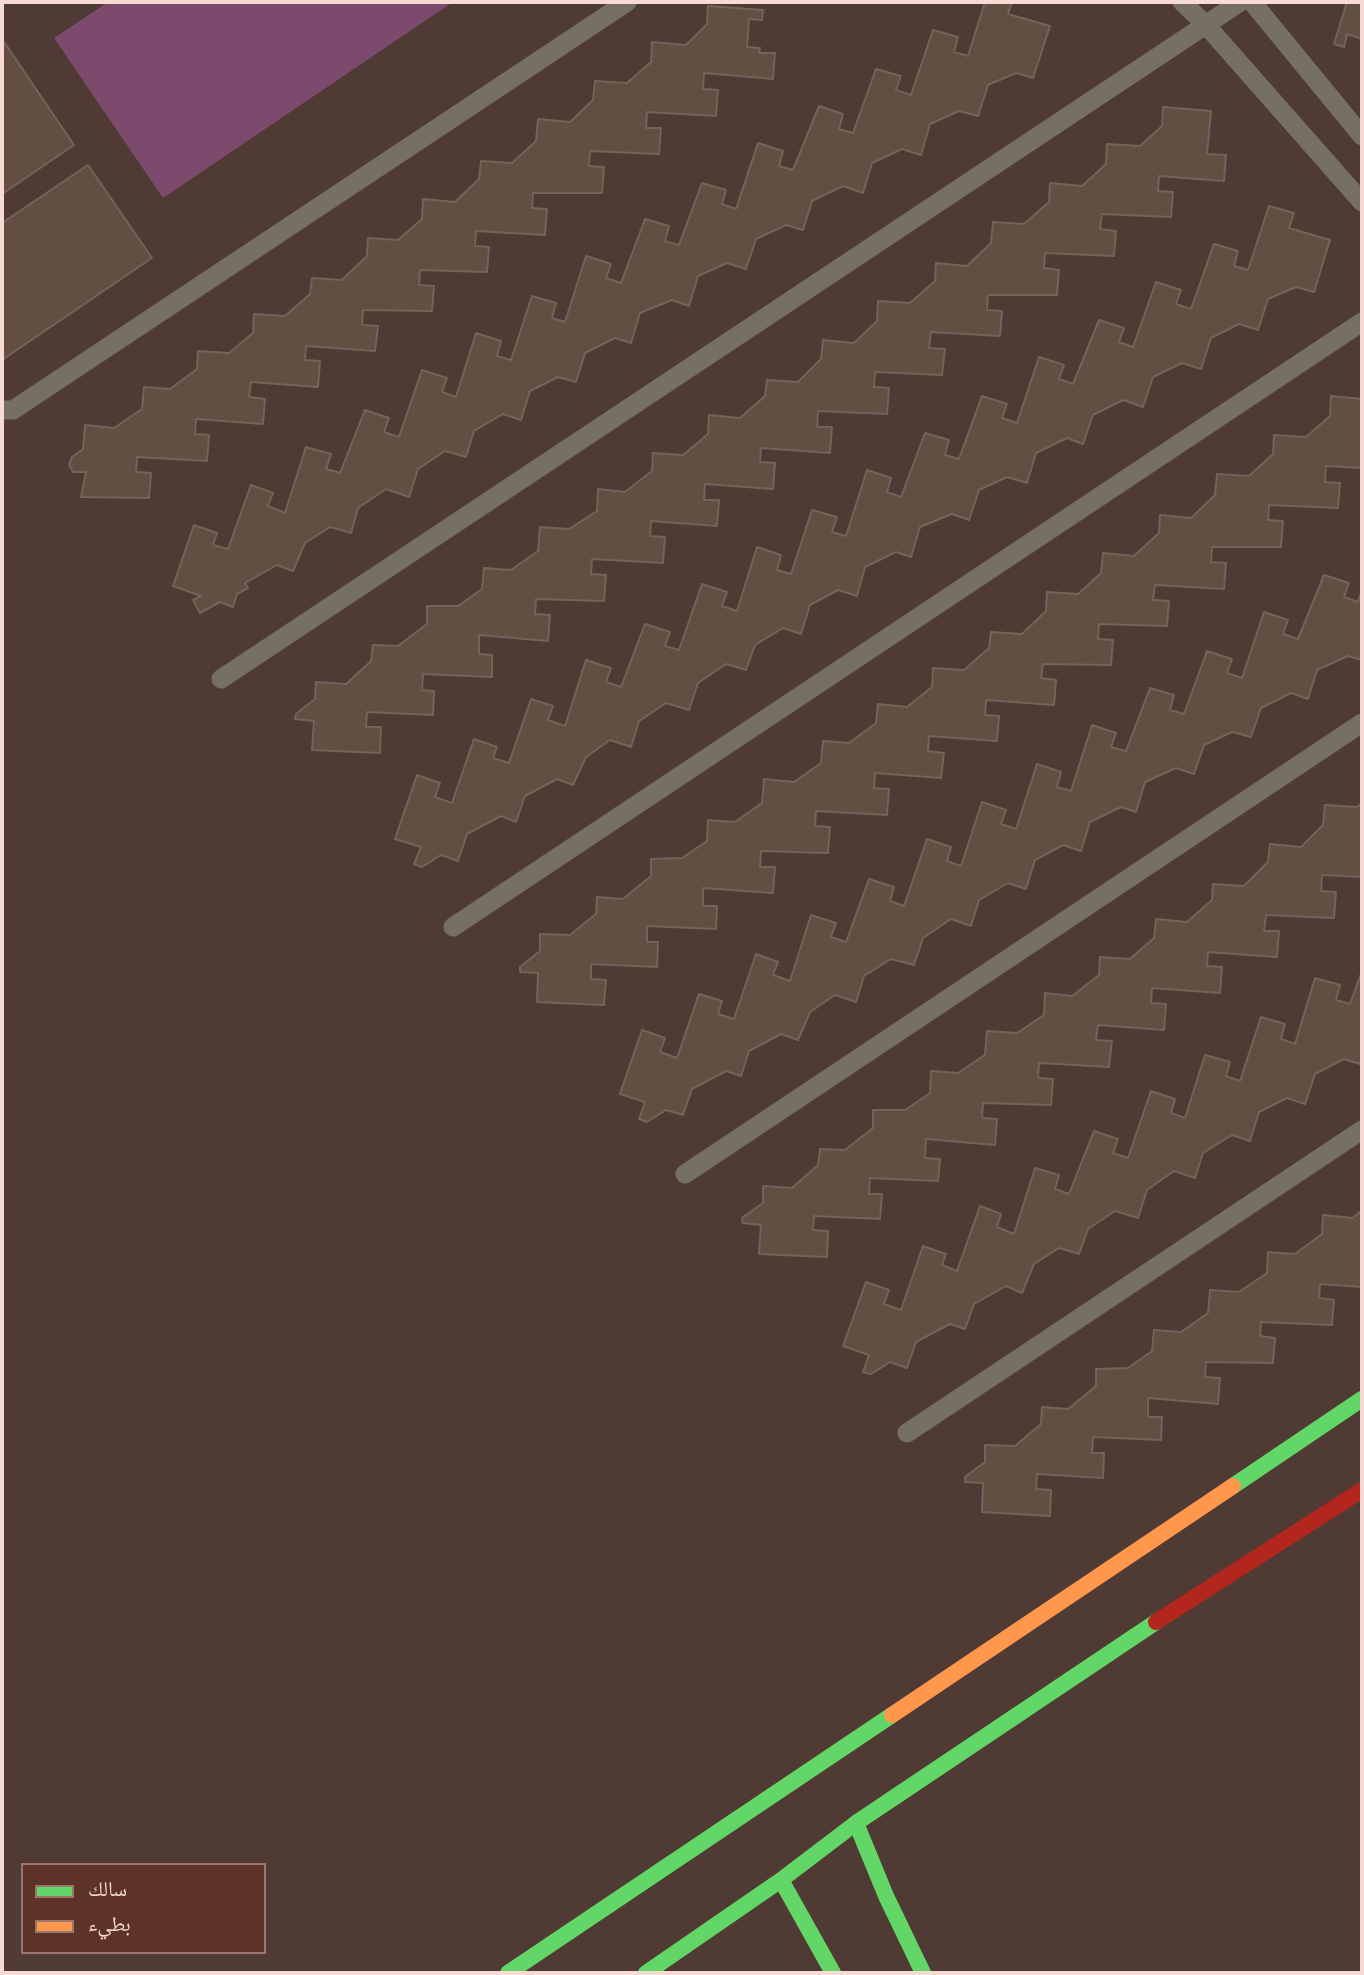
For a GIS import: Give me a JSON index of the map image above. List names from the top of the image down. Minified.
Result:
{"legend":["سالك","بطيء"]}
